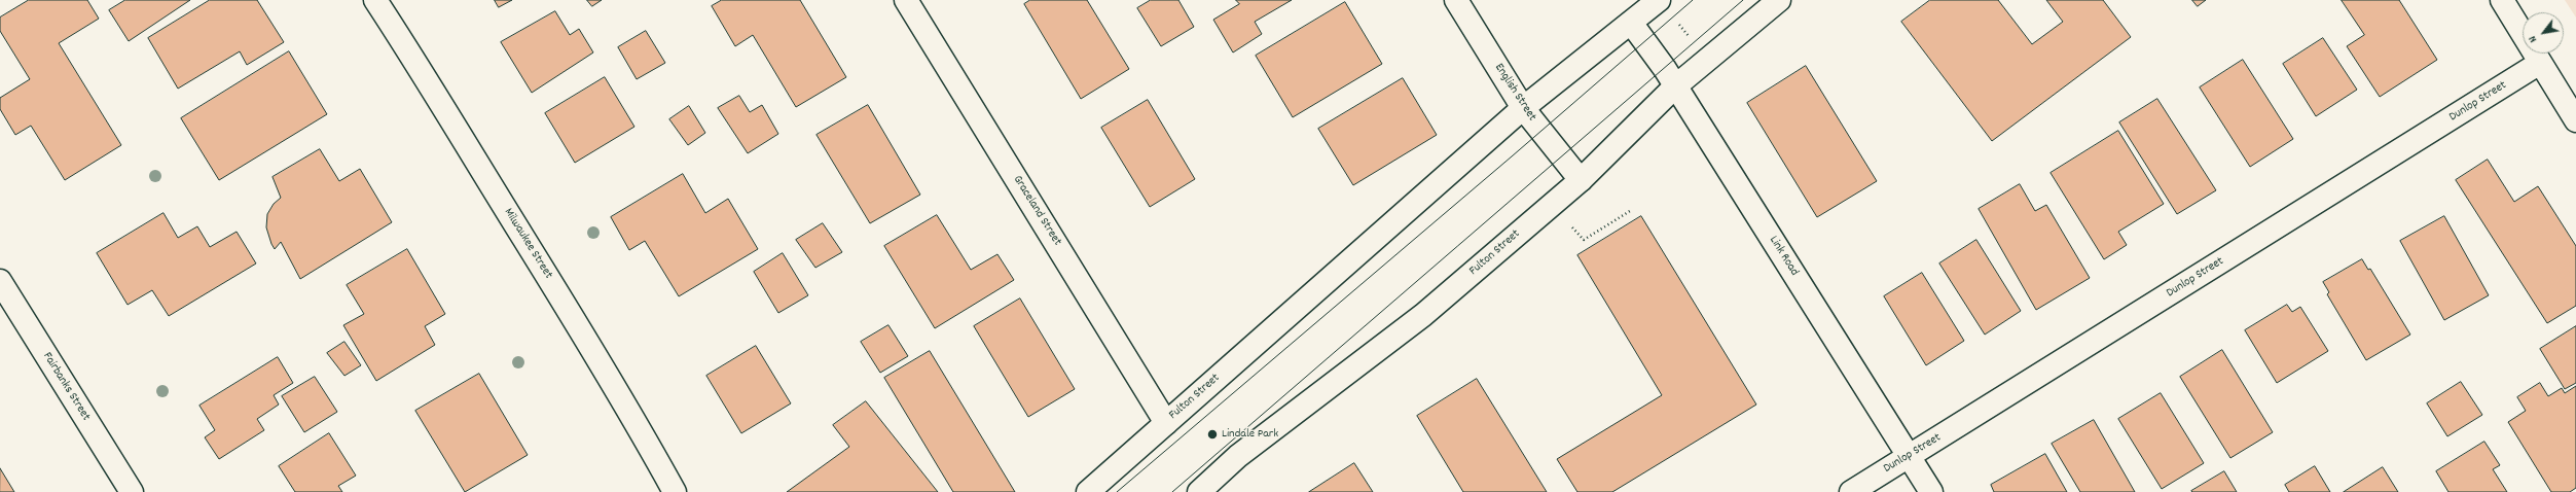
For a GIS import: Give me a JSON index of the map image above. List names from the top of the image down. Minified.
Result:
{"streets":{"street":["English Street","Dunlop Street","Graceland Street","Milwaukee Street","Fulton Street","Link Road","Fairbanks Street"]},"crossings":[["English Street","Fulton Street"],["Dunlop Street","Link Road"],["Graceland Street","Fulton Street"],["Fulton Street","Link Road"]],"places":["Lindale Park"],"north":"bottom left"}
